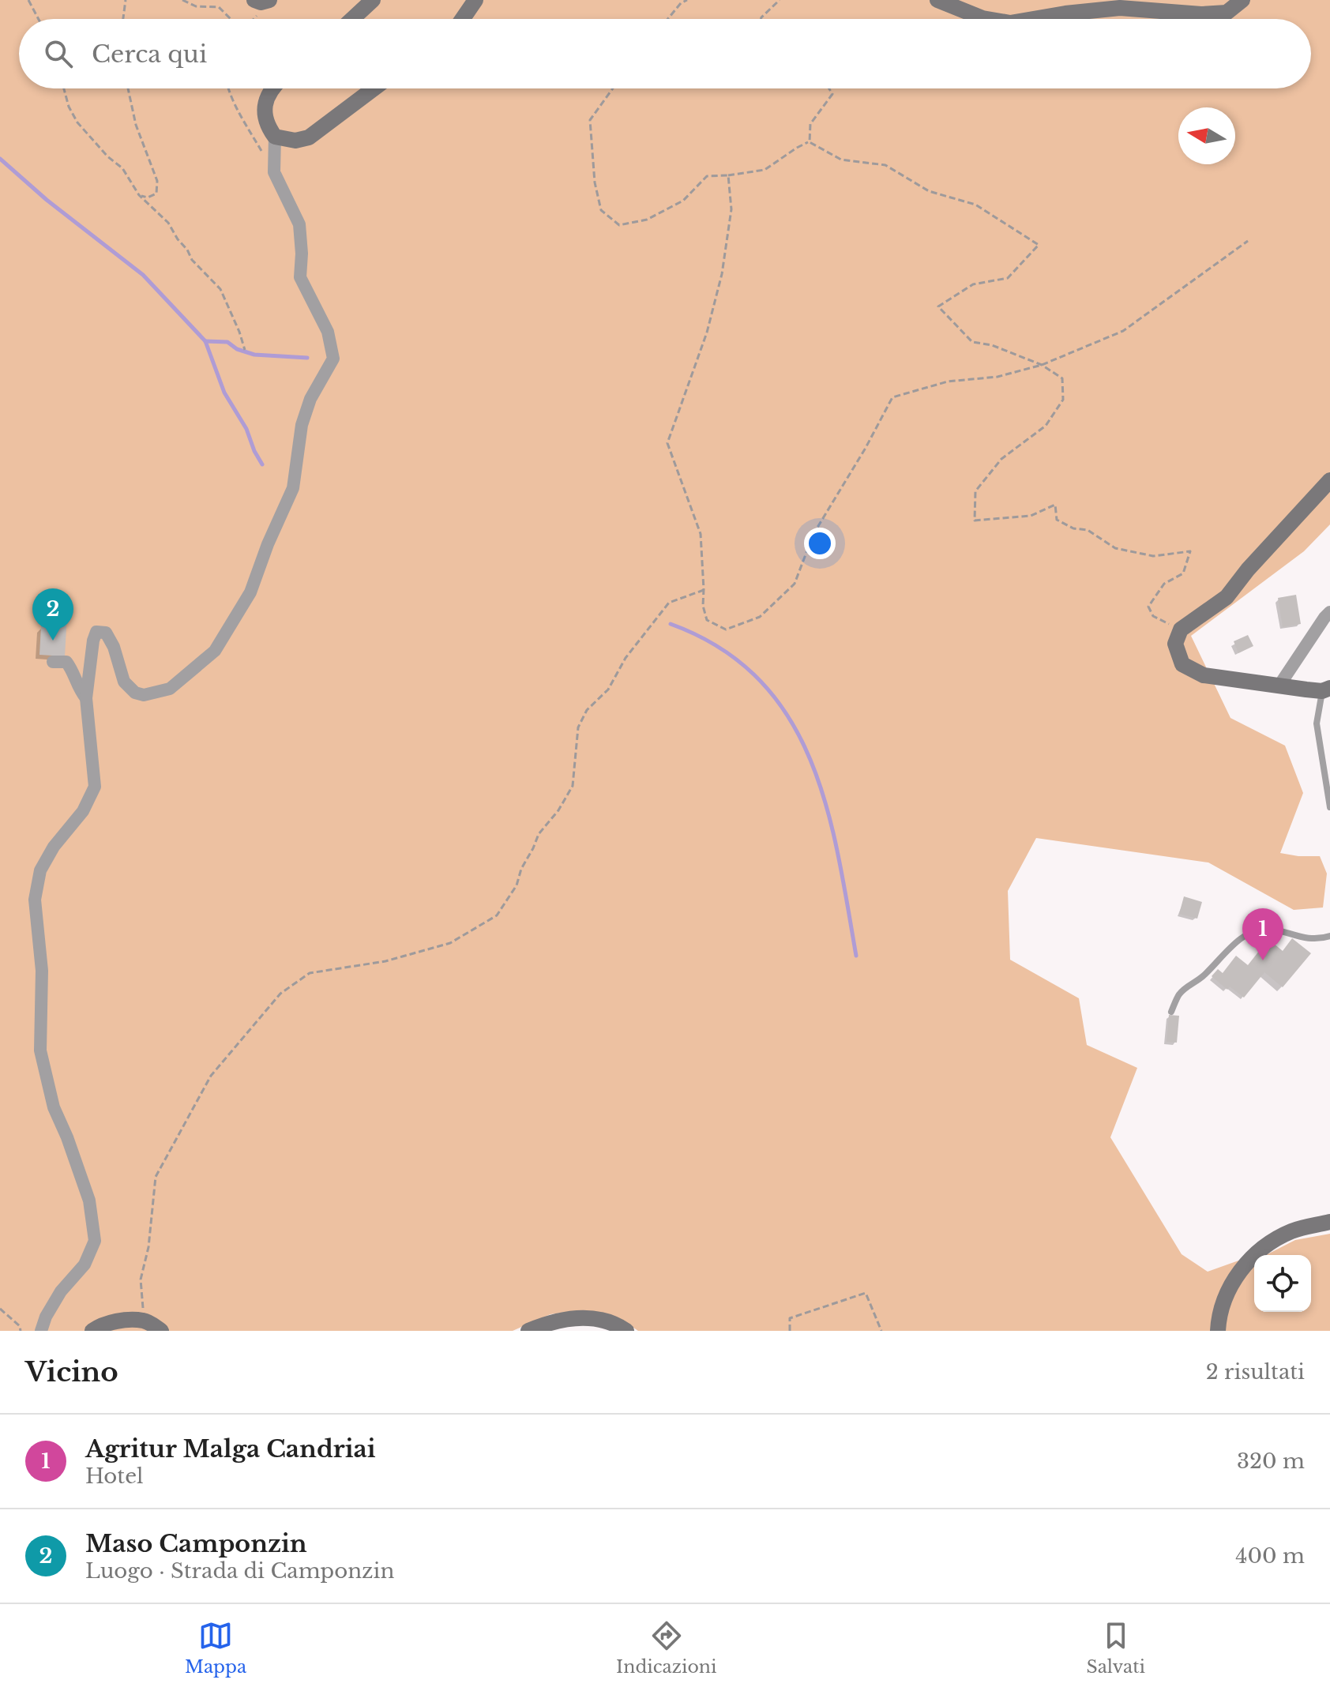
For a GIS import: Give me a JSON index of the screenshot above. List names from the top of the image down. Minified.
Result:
{"north":"left","page":{"search":"Cerca qui","pins":["2","1"],"heading":["Vicino","2 risultati"],"list":[{"mark":"1","name":"Agritur Malga Candriai","note":"Hotel","value":"320 m"},{"mark":"2","name":"Maso Camponzin","note":"Luogo · Strada di Camponzin","value":"400 m"}],"nav":["Mappa","Indicazioni","Salvati"]}}
